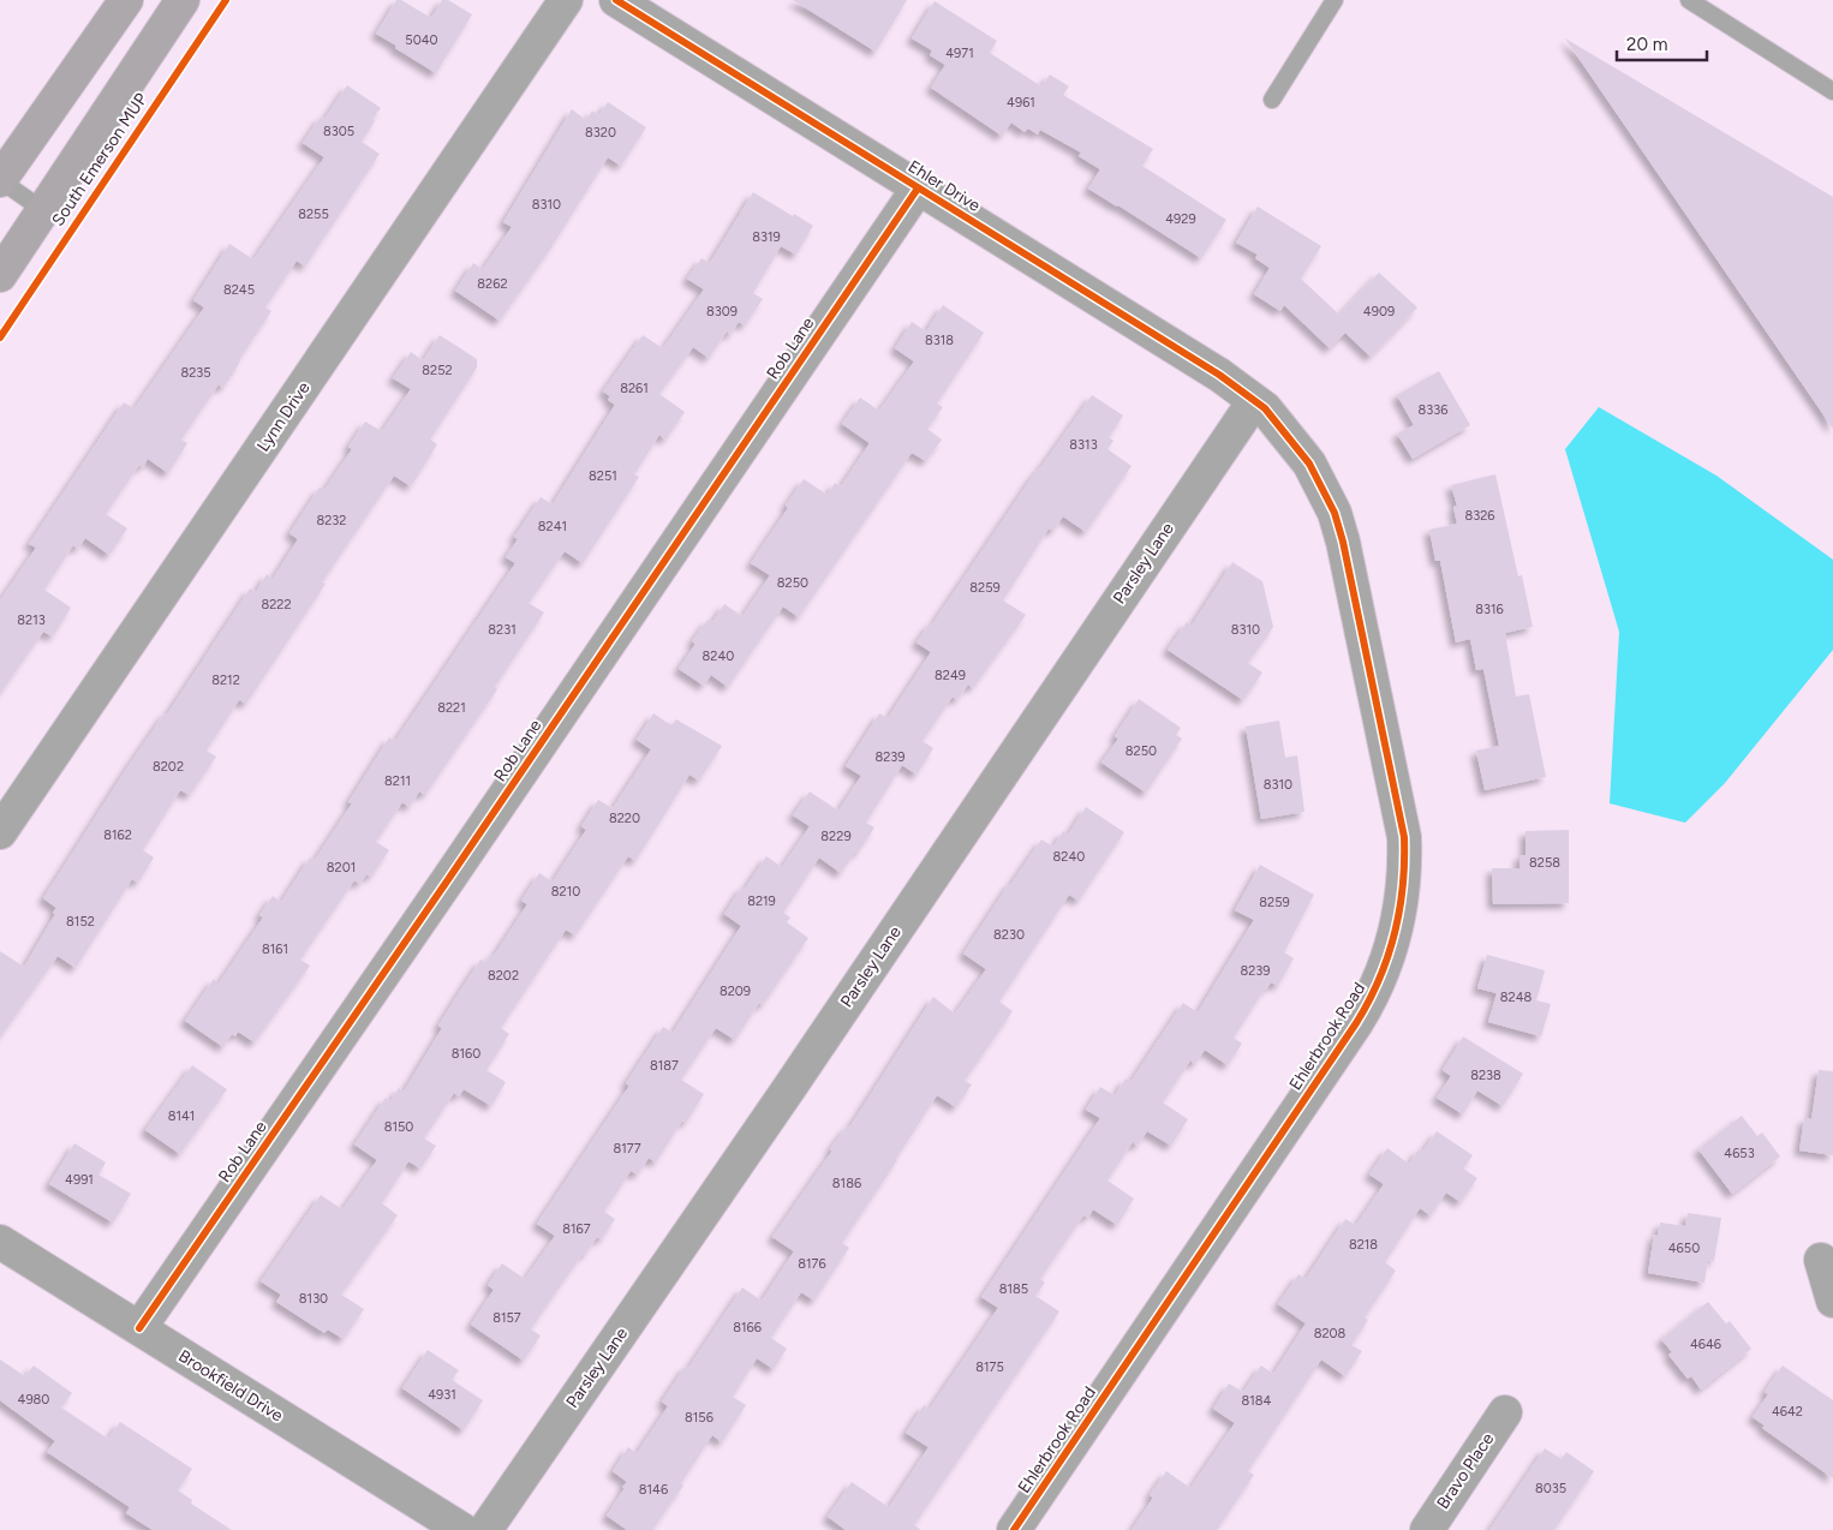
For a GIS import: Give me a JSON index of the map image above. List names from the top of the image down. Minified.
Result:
{"streets":{"street":["Ehler Drive","Rob Lane","Lynn Drive","Parsley Lane","Ehlerbrook Road","Brookfield Drive","Bravo Place"],"cycle path":["South Emerson MUP"]},"crossings":[["Ehler Drive","Rob Lane"],["Ehler Drive","Parsley Lane"],["Ehler Drive","Ehlerbrook Road"],["Rob Lane","Brookfield Drive"],["Parsley Lane","Ehlerbrook Road"]],"house_numbers":["5040","4971","4961","8305","8320","8310","8255","4929","8319","8262","8245","8309","4909","8318","8252","8235","8261","8336","8313","8251","8326","8232","8241","8250","8259","8222","8316","8213","8231","8310","8240","8249","8212","8221","8250","8239","8202","8211","8310","8220","8162","8229","8240","8258","8201","8210","8219","8259","8152","8230","8161","8239","8202","8209","8248","8160","8187","8238","8141","8150","8177","4653","4991","8186","8167","8218","4650","8176","8185","8130","8157","8166","8208","4646","8175","4931","4980","8184","4642","8156","8035","8146"],"scale_bar":"20 m"}
